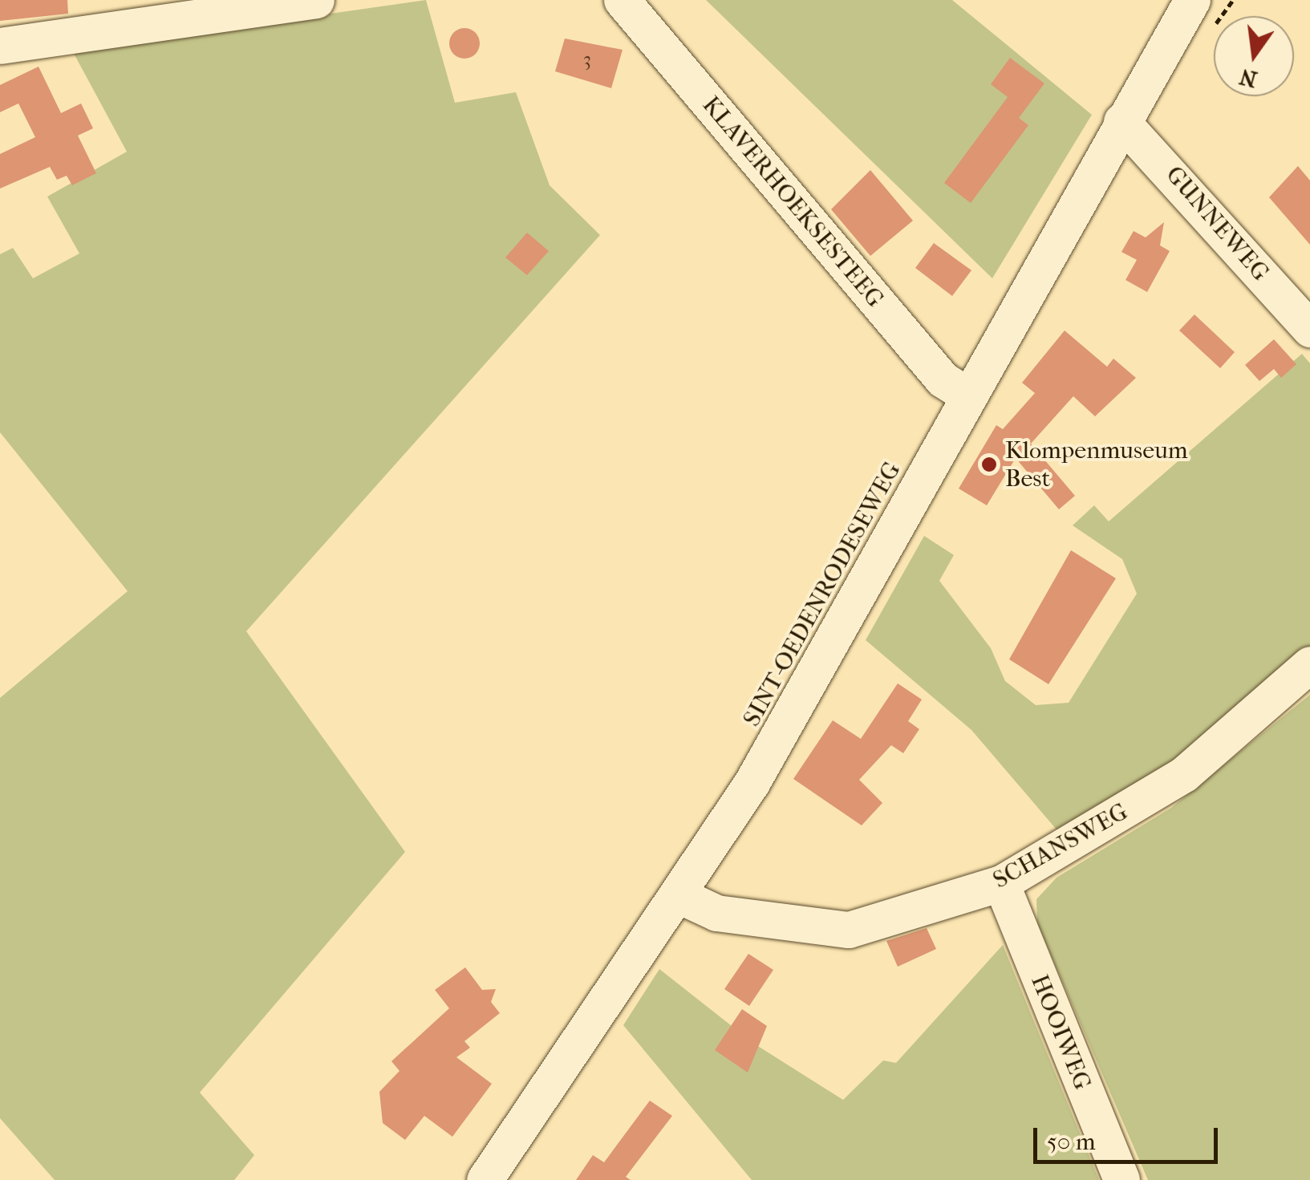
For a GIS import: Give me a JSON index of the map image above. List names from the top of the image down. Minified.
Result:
{"streets":{"street":["KLAVERHOEKSESTEEG","GUNNEWEG","SINT-OEDENRODESEWEG","SCHANSWEG","HOOIWEG"]},"crossings":[["KLAVERHOEKSESTEEG","SINT-OEDENRODESEWEG"],["GUNNEWEG","SINT-OEDENRODESEWEG"],["SINT-OEDENRODESEWEG","SCHANSWEG"],["SCHANSWEG","HOOIWEG"]],"places":["Klompenmuseum Best"],"house_numbers":["3"],"scale_bar":"50 m","north":"bottom"}
